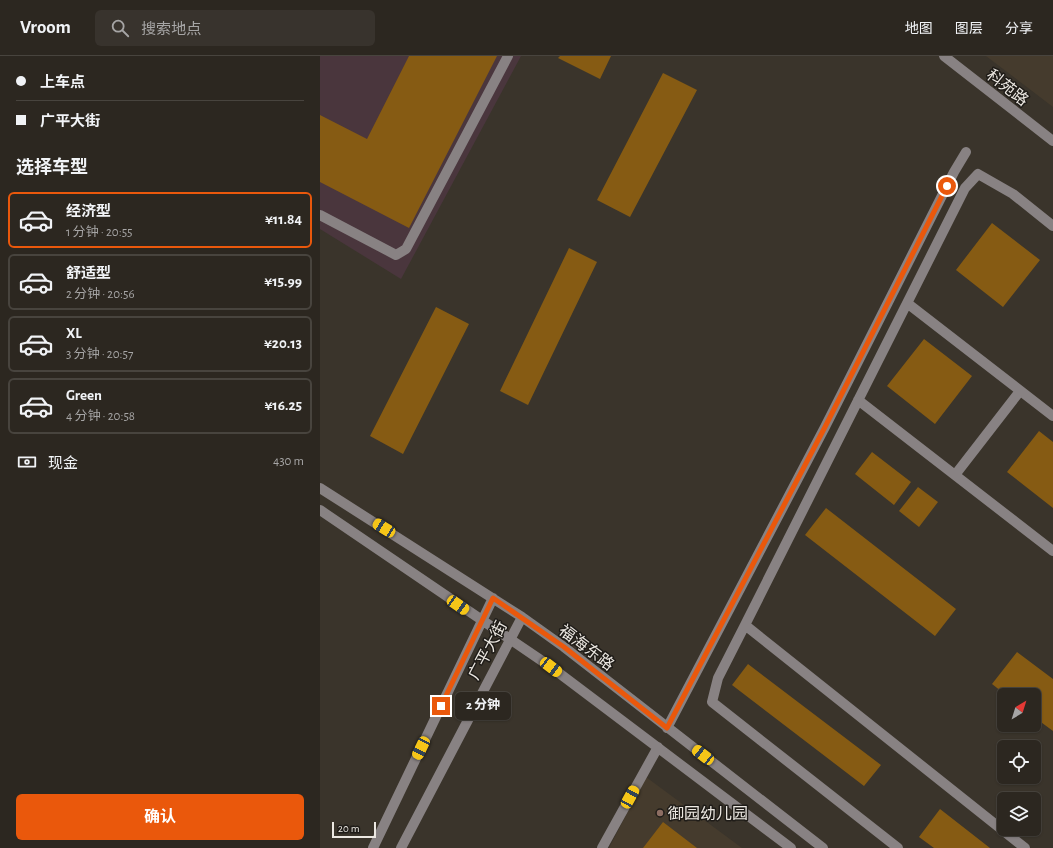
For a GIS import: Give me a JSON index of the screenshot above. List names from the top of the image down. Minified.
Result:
{"streets":{"street":["科苑路","福海东路","广平大街"]},"crossings":[["福海东路","广平大街"]],"places":["御园幼儿园"],"scale_bar":"20 m","north":"top right","page":{"header":"Vroom","search":"搜索地点","nav":["地图","图层","分享"],"banner":["上车点","广平大街"],"heading":"选择车型","list":[{"name":"经济型","note":"1 分钟 · 20:55","value":"¥11.84"},{"name":"舒适型","note":"2 分钟 · 20:56","value":"¥15.99"},{"name":"XL","note":"3 分钟 · 20:57","value":"¥20.13"},{"name":"Green","note":"4 分钟 · 20:58","value":"¥16.25"}],"pay":["现金","430 m"],"bubble":"2 分钟","buttons":"确认","scale":"20 m"}}
